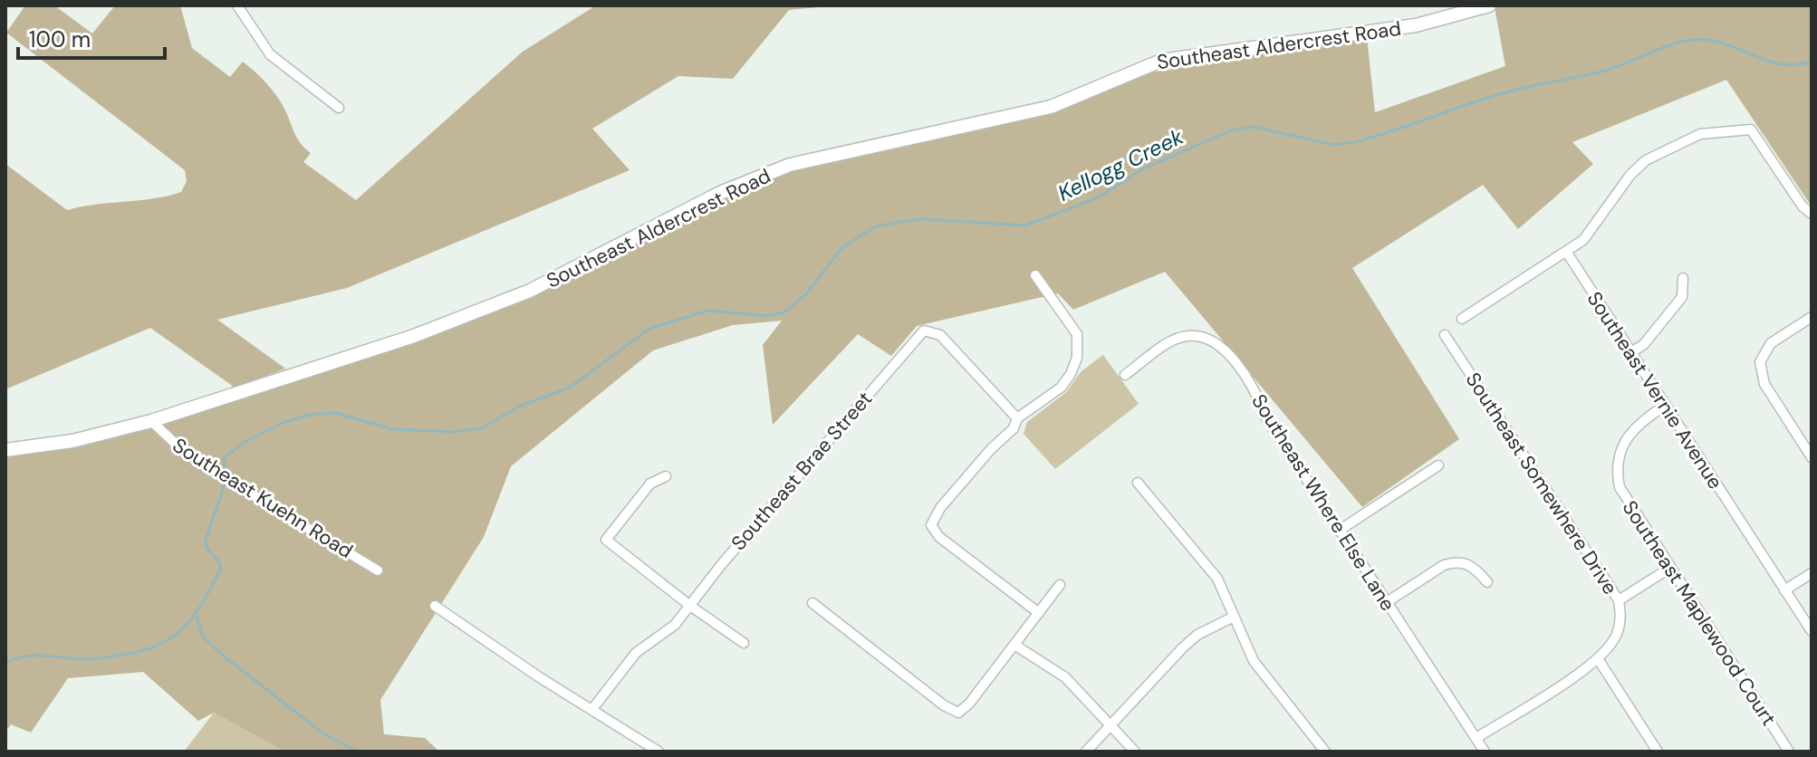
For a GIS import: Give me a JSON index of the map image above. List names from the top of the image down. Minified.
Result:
{"streets":{"street":["Southeast Aldercrest Road","Southeast Vernie Avenue","Southeast Brae Street","Southeast Somewhere Drive","Southeast Kuehn Road","Southeast Where Else Lane","Southeast Maplewood Court"]},"crossings":[["Southeast Aldercrest Road","Southeast Kuehn Road"],["Southeast Vernie Avenue","Southeast Maplewood Court"],["Southeast Somewhere Drive","Southeast Where Else Lane"]],"water":["Kellogg Creek"],"scale_bar":"100 m"}
